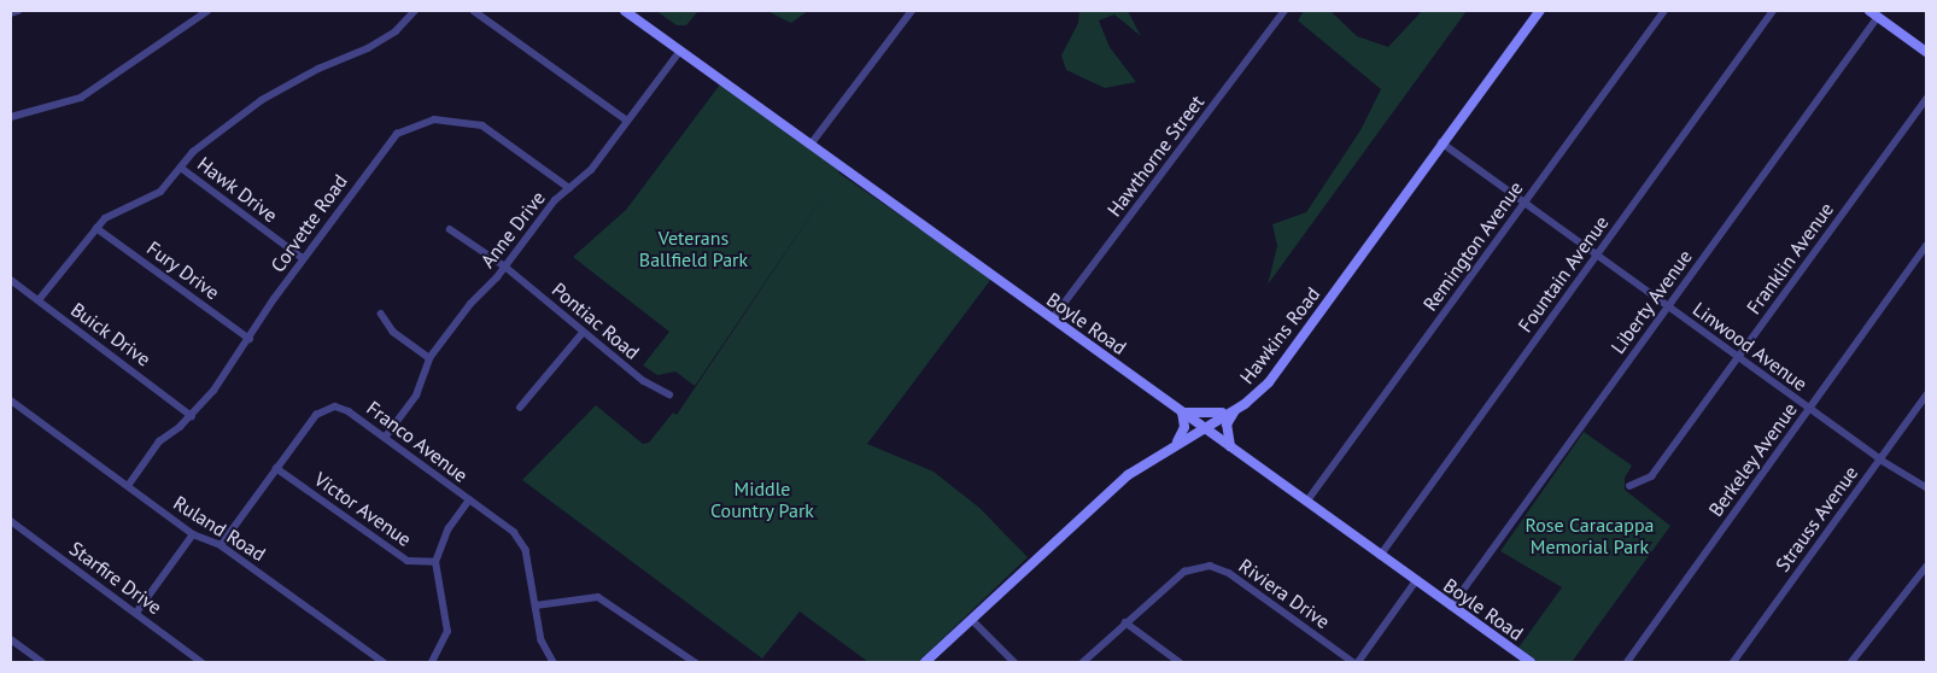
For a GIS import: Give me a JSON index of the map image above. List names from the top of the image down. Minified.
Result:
{"streets":{"street":["Hawthorne Street","Hawk Drive","Corvette Road","Anne Drive","Remington Avenue","Franklin Avenue","Fury Drive","Fountain Avenue","Liberty Avenue","Pontiac Road","Boyle Road","Buick Drive","Hawkins Road","Linwood Avenue","Franco Avenue","Berkeley Avenue","Victor Avenue","Strauss Avenue","Ruland Road","Starfire Drive","Riviera Drive"]},"crossings":[["Hawthorne Street","Boyle Road"],["Hawk Drive","Corvette Road"],["Corvette Road","Anne Drive"],["Corvette Road","Fury Drive"],["Corvette Road","Buick Drive"],["Corvette Road","Ruland Road"],["Anne Drive","Pontiac Road"],["Anne Drive","Boyle Road"],["Anne Drive","Franco Avenue"],["Remington Avenue","Boyle Road"],["Remington Avenue","Linwood Avenue"],["Franklin Avenue","Linwood Avenue"],["Fountain Avenue","Boyle Road"],["Fountain Avenue","Linwood Avenue"],["Liberty Avenue","Boyle Road"],["Liberty Avenue","Linwood Avenue"],["Boyle Road","Hawkins Road"],["Hawkins Road","Linwood Avenue"],["Linwood Avenue","Berkeley Avenue"],["Linwood Avenue","Strauss Avenue"],["Franco Avenue","Victor Avenue"],["Franco Avenue","Ruland Road"]],"parks":["Veterans Ballfield Park","Middle Country Park","Rose Caracappa Memorial Park"]}
